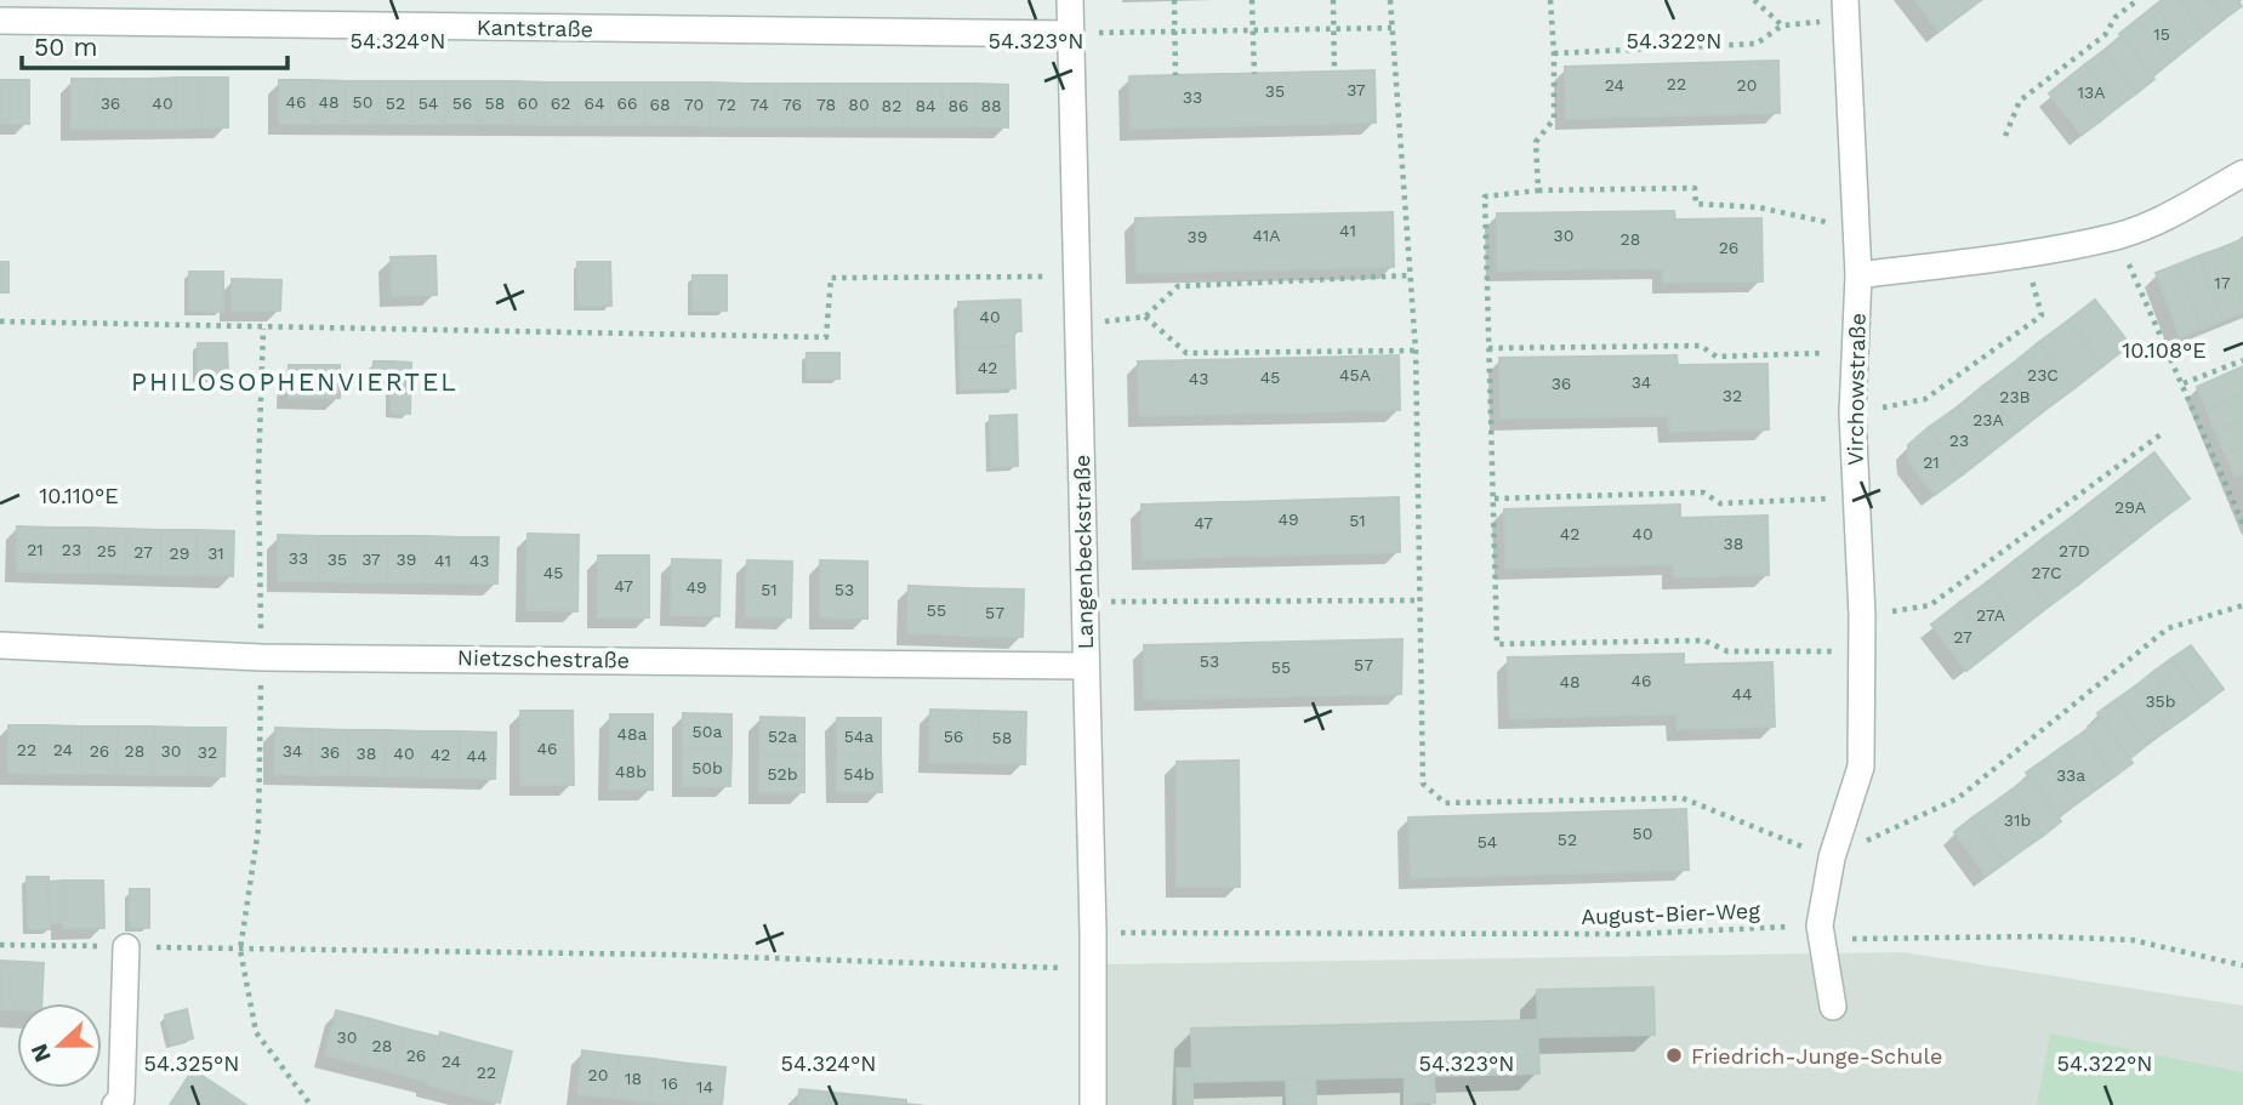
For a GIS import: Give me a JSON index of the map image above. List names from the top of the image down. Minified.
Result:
{"streets":{"street":["Kantstraße","Virchowstraße","Langenbeckstraße","Nietzschestraße"],"path":["August-Bier-Weg"]},"crossings":[["Kantstraße","Langenbeckstraße"],["Virchowstraße","August-Bier-Weg"],["Langenbeckstraße","Nietzschestraße"],["Langenbeckstraße","August-Bier-Weg"]],"districts":["PHILOSOPHENVIERTEL"],"places":["Friedrich-Junge-Schule"],"house_numbers":["15","22","24","20","37","35","13A","33","46","48","50","36","40","52","54","56","58","60","62","64","66","68","70","72","74","76","78","80","82","84","86","88","41","41A","30","39","28","26","17","40","42","45A","23C","45","43","34","36","32","23B","23A","23","21","29A","49","51","47","42","40","38","21","23","25","27D","27","29","31","33","35","37","39","41","43","45","27C","47","49","51","53","55","57","27A","27","53","57","55","46","48","44","35b","50a","48a","52a","54a","56","58","46","22","24","26","28","30","34","32","36","38","40","42","44","50b","48b","52b","54b","33a","31b","50","52","54","30","28","26","24","22","20","18","16","14"],"scale_bar":"50 m","north":"left","coordinates":["54.324°N","54.323°N","54.322°N","10.108°E","10.110°E","54.325°N"]}
